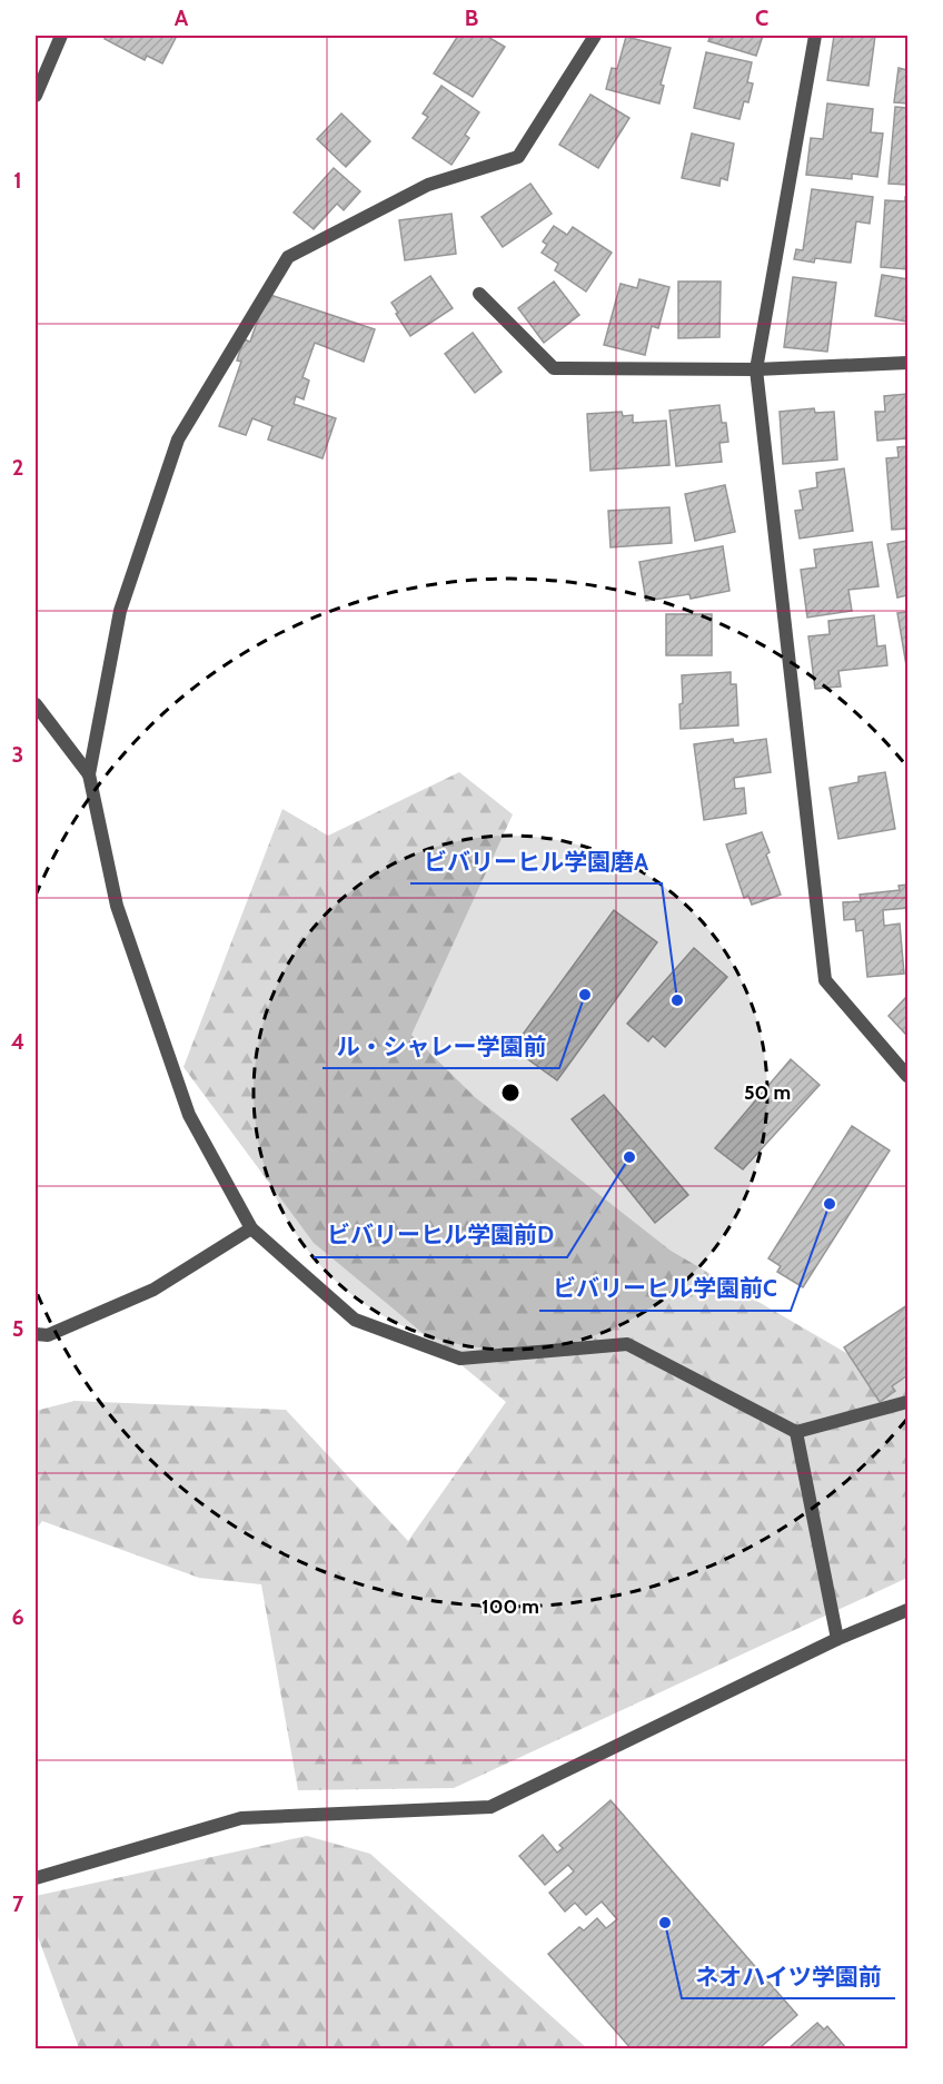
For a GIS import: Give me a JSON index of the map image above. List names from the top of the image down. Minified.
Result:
{"places":["ル・シャレー学園前","ビバリーヒル学園磨A","ビバリーヒル学園前D","ビバリーヒル学園前C","ネオハイツ学園前"],"grid":{"columns":["A","B","C"],"rows":["1","2","3","4","5","6","7"]},"rings":["50 m","100 m"]}
